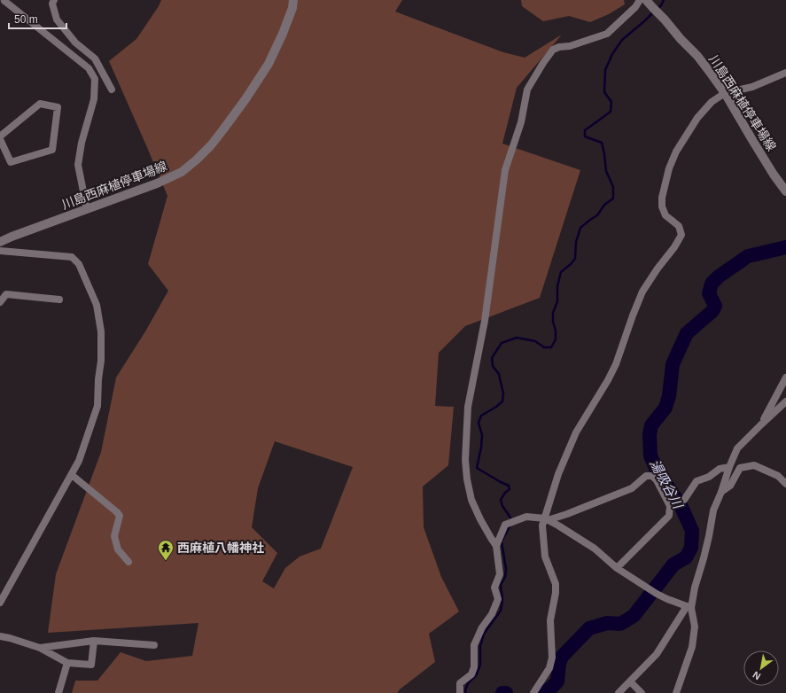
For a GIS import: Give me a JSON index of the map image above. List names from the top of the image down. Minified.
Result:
{"streets":{"main road":["川島西麻植停車場線"]},"water":["湯吸谷川"],"places":{"temple":["西麻植八幡神社"]},"scale_bar":"50 m","north":"bottom left"}
